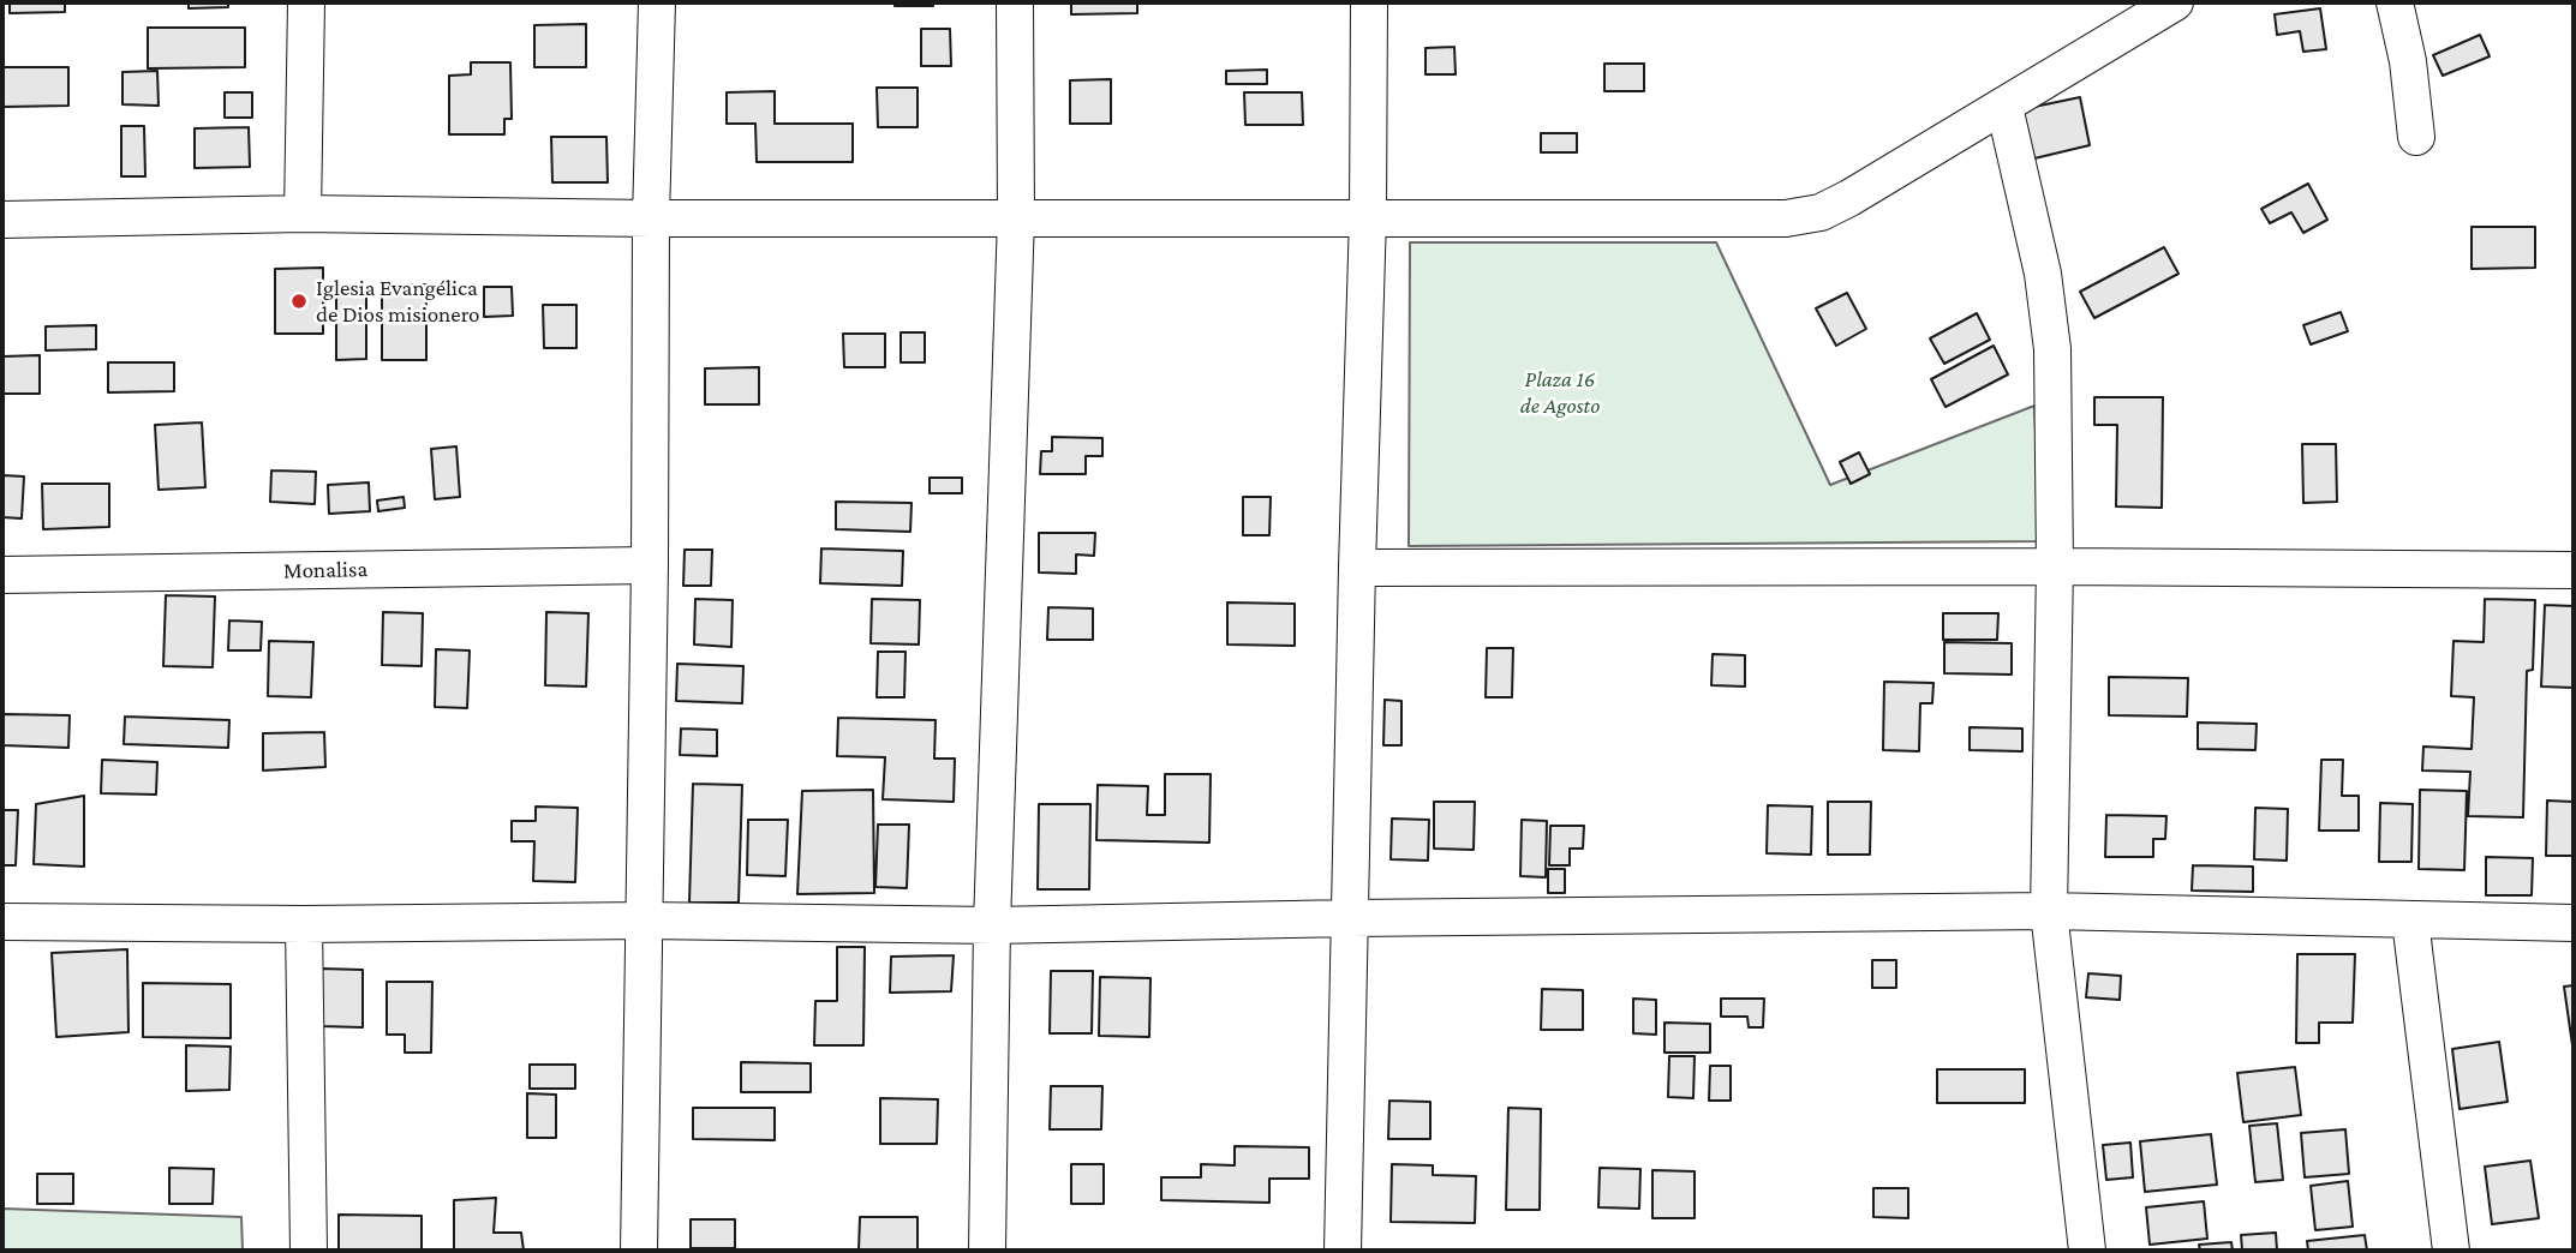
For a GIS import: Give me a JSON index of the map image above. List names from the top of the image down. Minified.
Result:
{"streets":{"street":["Monalisa"]},"parks":["Plaza 16 de Agosto"],"places":["Iglesia Evangélica de Dios misionero"]}
